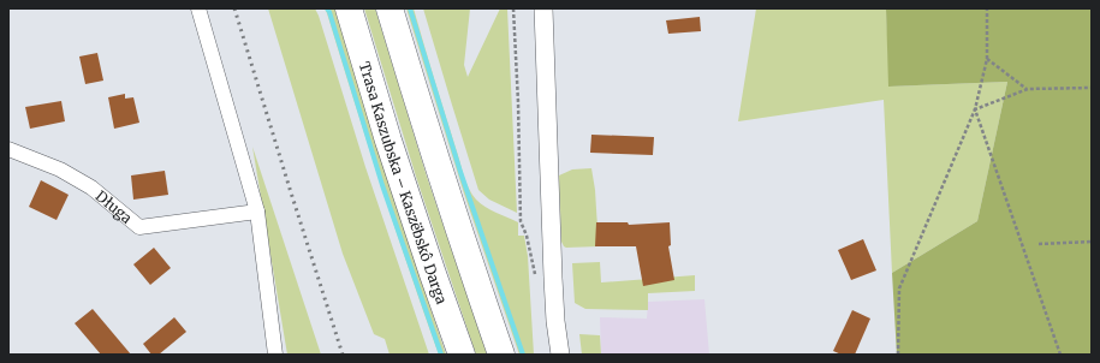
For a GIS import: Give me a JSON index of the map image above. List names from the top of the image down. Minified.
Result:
{"streets":{"highway":["Trasa Kaszubska – Kaszëbskô Darga"],"street":["Długa"]}}
